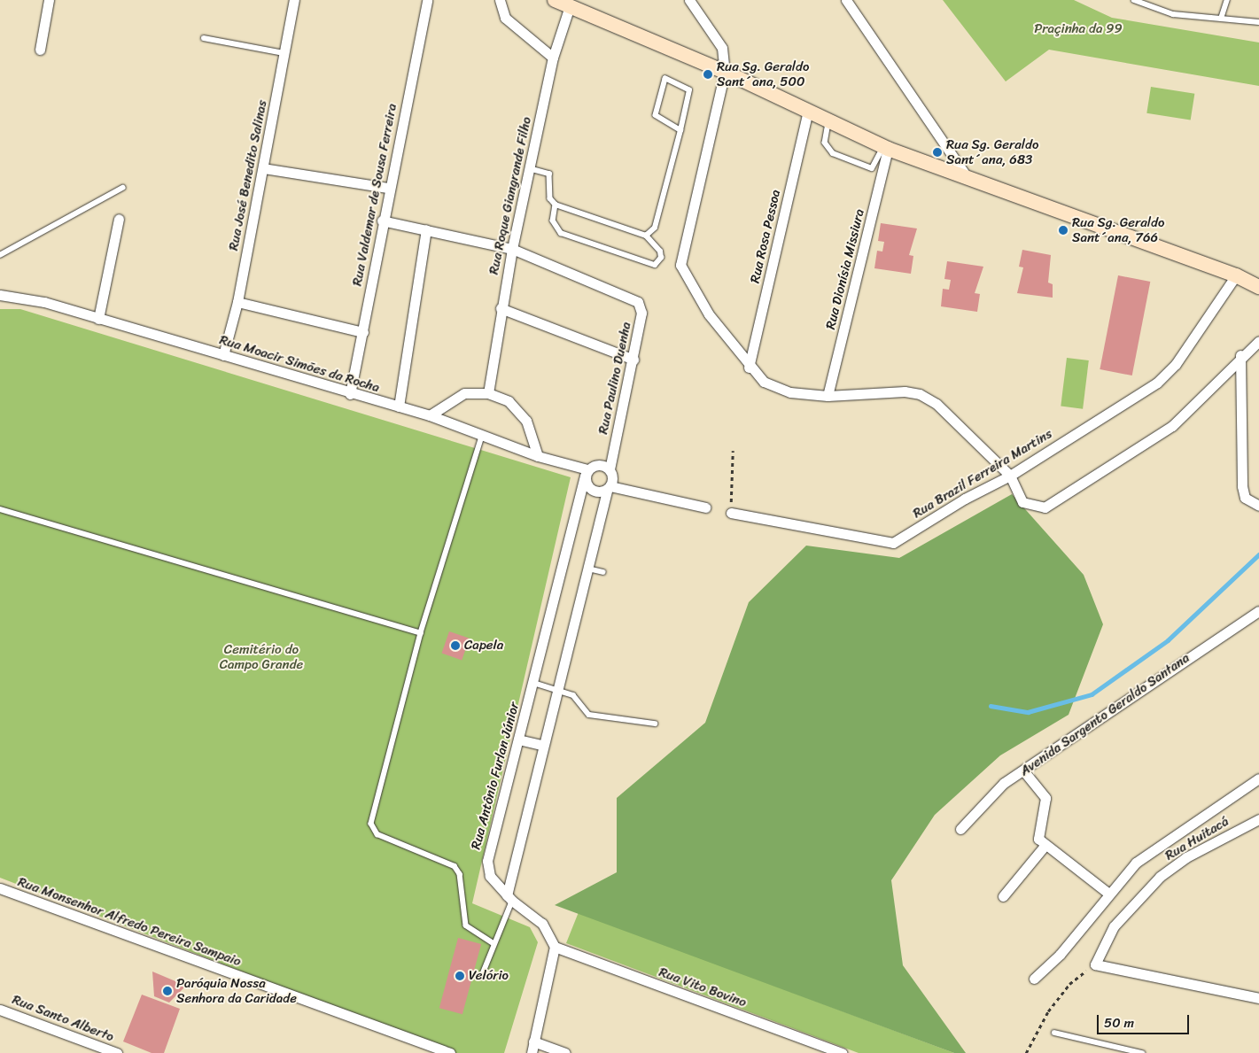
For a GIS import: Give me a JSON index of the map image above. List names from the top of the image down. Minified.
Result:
{"streets":{"street":["Rua José Benedito Salinas","Rua Valdemar de Sousa Ferreira","Rua Roque Giangrande Filho","Rua Rosa Pessoa","Rua Dionísia Missiura","Rua Moacir Simões da Rocha","Rua Paulino Duenha","Rua Brazil Ferreira Martins","Avenida Sargento Geraldo Santana","Rua Antônio Furlan Júnior","Rua Huitacá","Rua Monsenhor Alfredo Pereira Sampaio","Rua Vito Bovino","Rua Santo Alberto"]},"crossings":[["Rua José Benedito Salinas","Rua Moacir Simões da Rocha"],["Rua Valdemar de Sousa Ferreira","Rua Moacir Simões da Rocha"],["Rua Roque Giangrande Filho","Rua Paulino Duenha"],["Rua Moacir Simões da Rocha","Rua Antônio Furlan Júnior"],["Rua Antônio Furlan Júnior","Rua Vito Bovino"]],"parks":["Praçinha da 99","Cemitério do Campo Grande"],"places":["Rua Sg. Geraldo Sant´ana, 500","Rua Sg. Geraldo Sant´ana, 683","Rua Sg. Geraldo Sant´ana, 766","Capela","Velório","Paróquia Nossa Senhora da Caridade"],"scale_bar":"50 m"}
